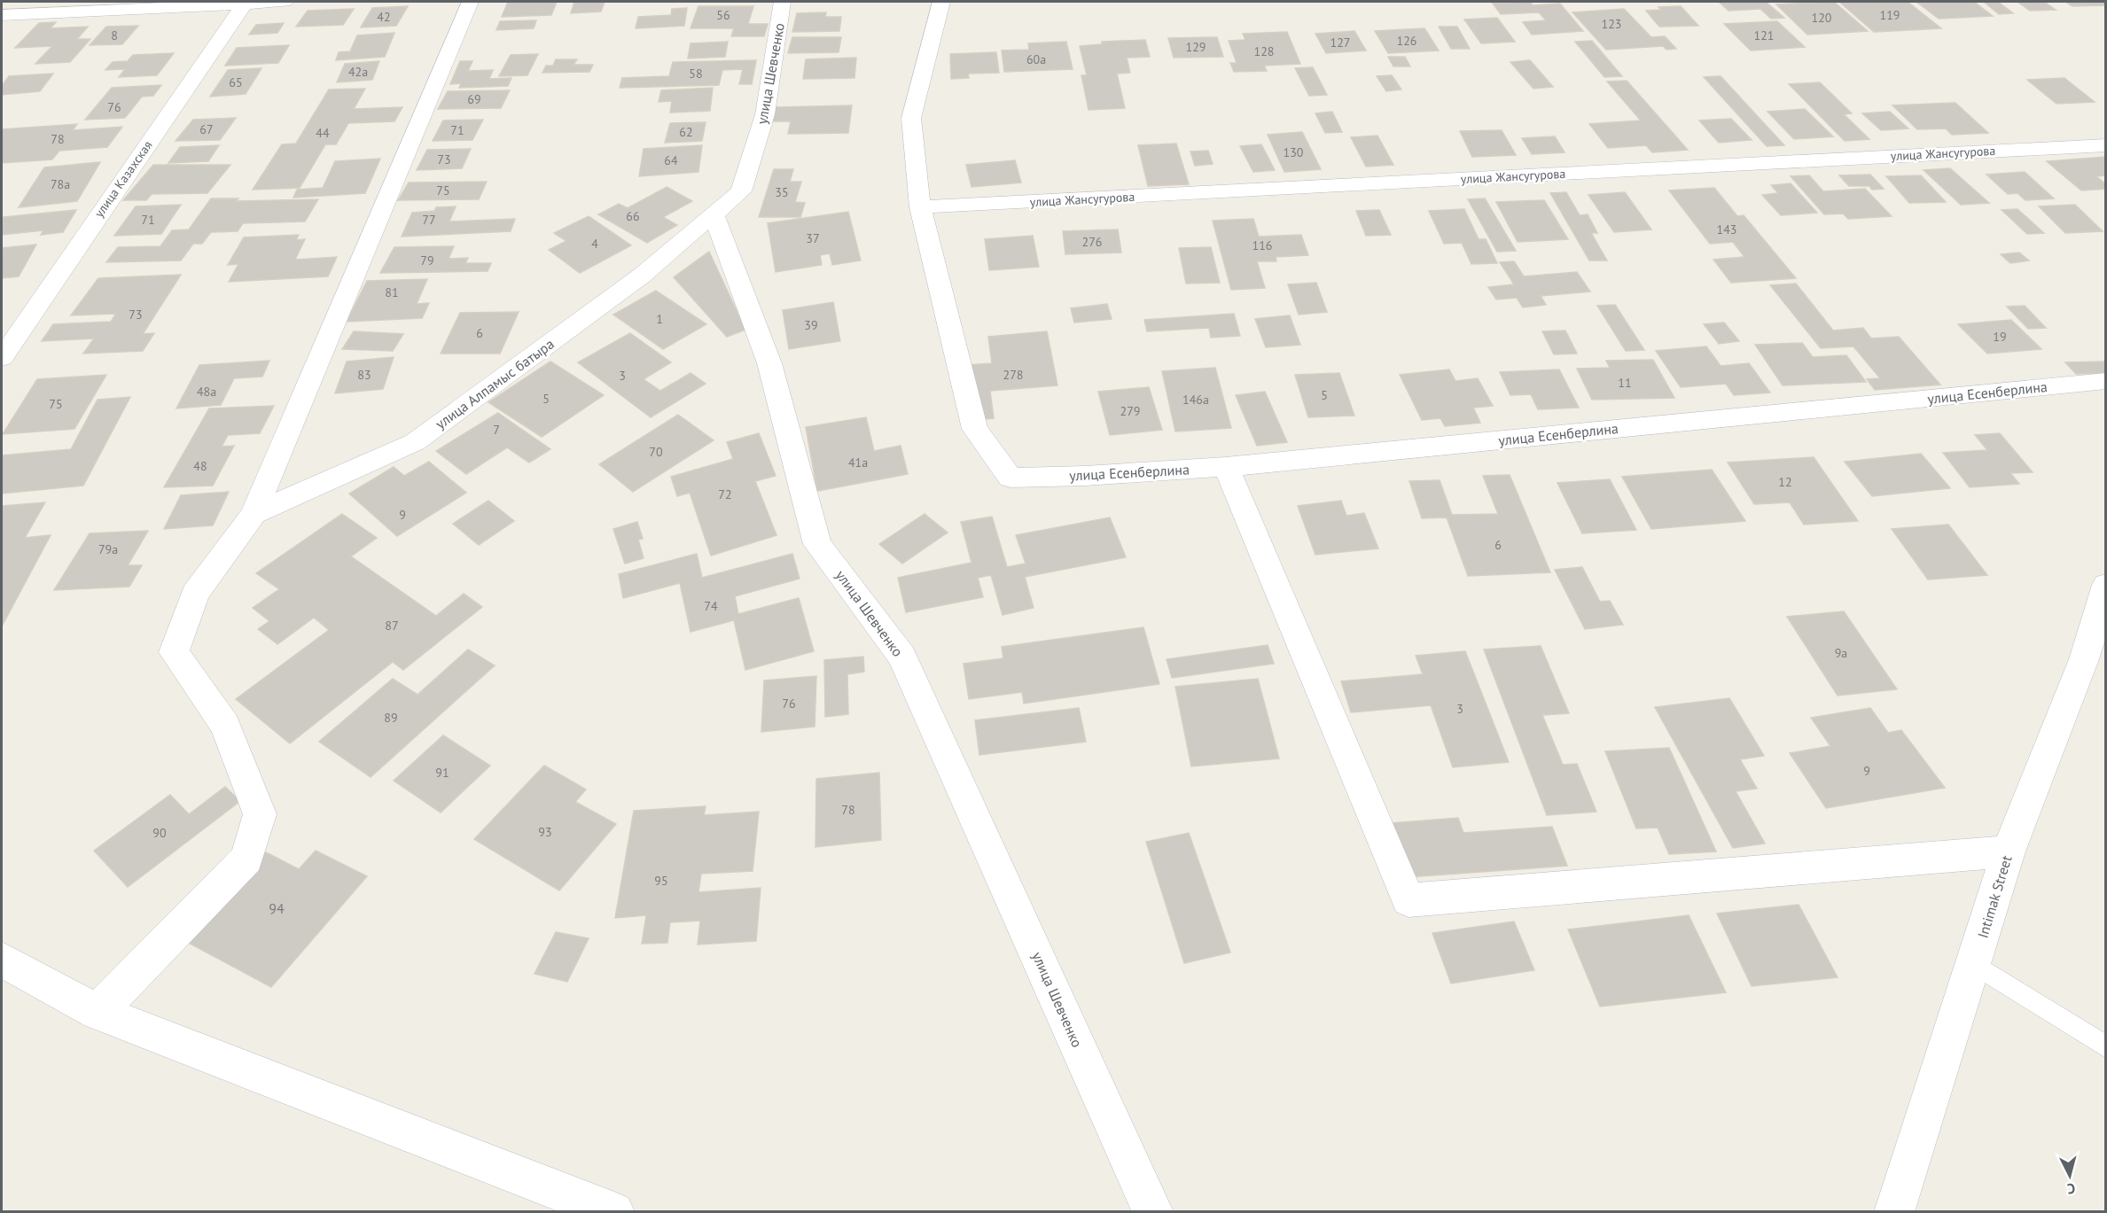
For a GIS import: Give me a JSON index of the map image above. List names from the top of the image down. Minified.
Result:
{"streets":{"street":["улица Шевченко","улица Жансугурова","улица Казахская","улица Алпамыс батыра","улица Есенберлина","Intimak Street"]},"crossings":[["улица Шевченко","улица Алпамыс батыра"],["улица Жансугурова","улица Есенберлина"]],"house_numbers":["56","119","42","120","123","8","121","126","127","129","128","60а","42а","58","65","69","76","67","71","62","44","78","130","73","64","78а","75","35","66","71","77","143","37","276","4","116","79","81","73","1","39","6","19","83","278","3","11","48а","5","5","146а","75","279","7","70","41а","48","12","72","9","6","79а","74","87","9а","76","3","89","9","91","78","93","90","95","94"],"north":"bottom"}
